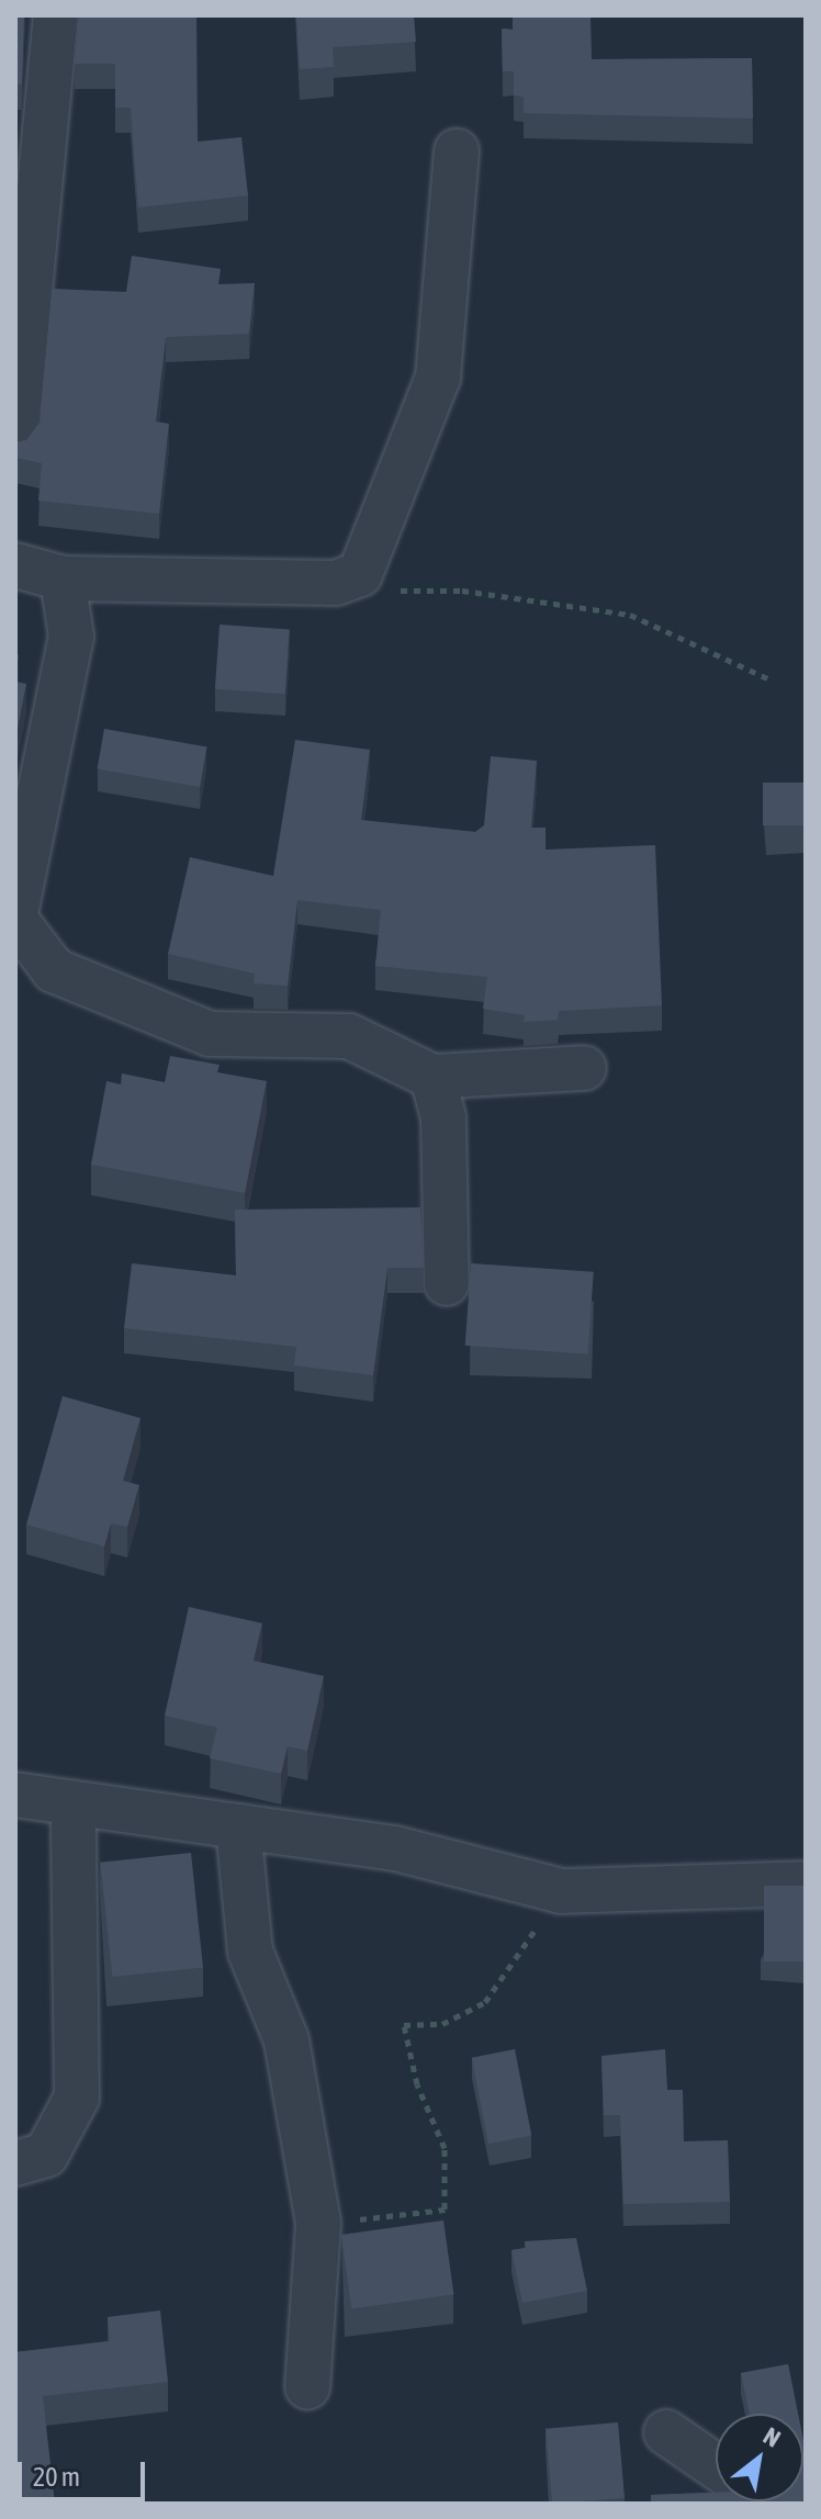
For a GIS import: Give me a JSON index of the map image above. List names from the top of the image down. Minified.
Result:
{"scale_bar":"20 m","north":"top right"}
